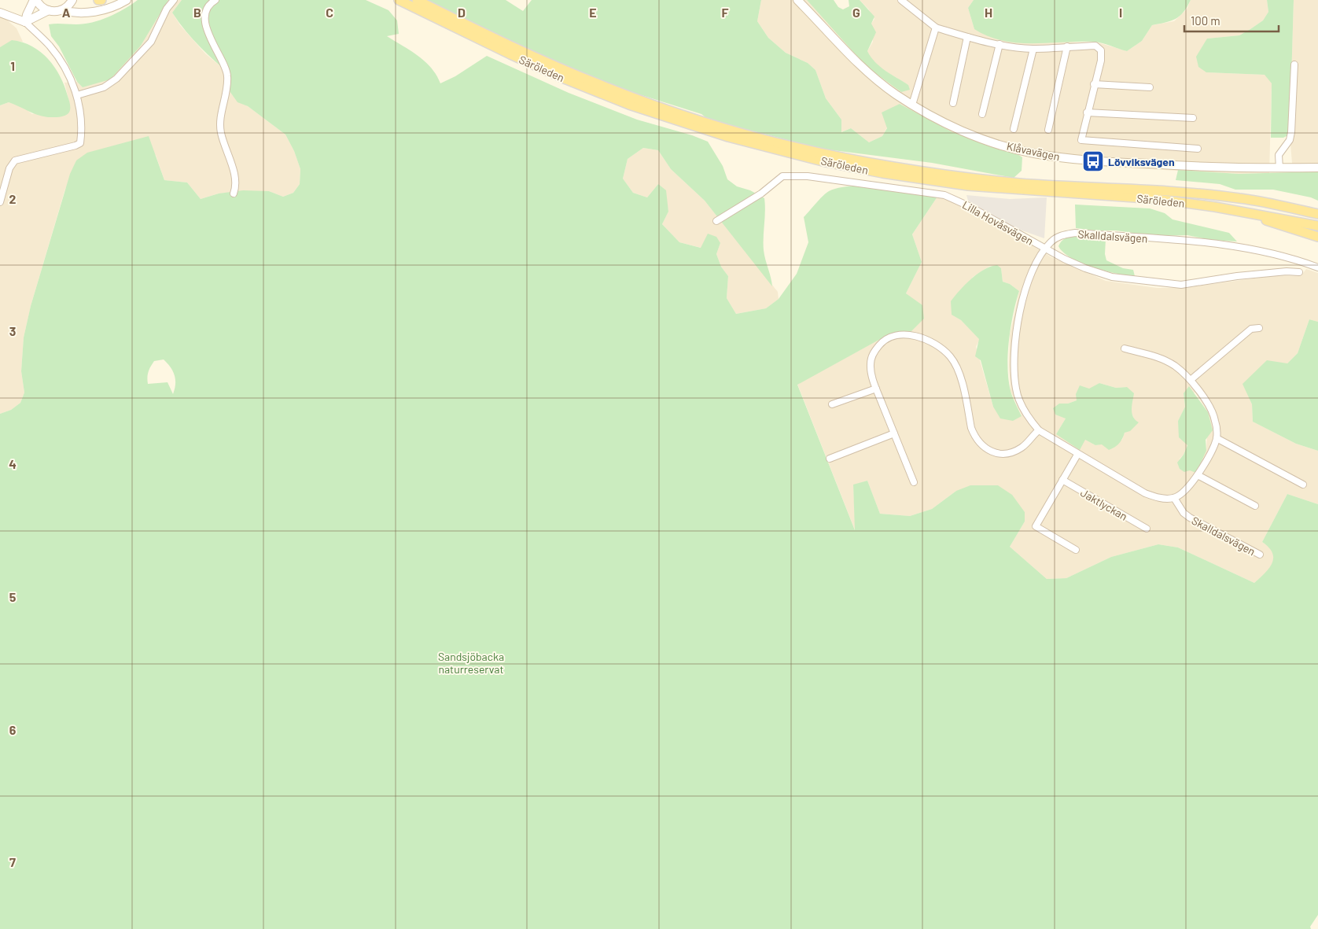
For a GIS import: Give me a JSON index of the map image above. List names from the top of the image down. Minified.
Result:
{"streets":{"main road":["Säröleden"],"street":["Klåvavägen","Lilla Hovåsvägen","Skalldalsvägen","Jaktlyckan"]},"crossings":[["Lilla Hovåsvägen","Skalldalsvägen"]],"parks":["Sandsjöbacka naturreservat"],"places":{"bus stop":["Lövviksvägen"]},"scale_bar":"100 m","grid":{"columns":["A","B","C","D","E","F","G","H","I"],"rows":["1","2","3","4","5","6","7"]}}
